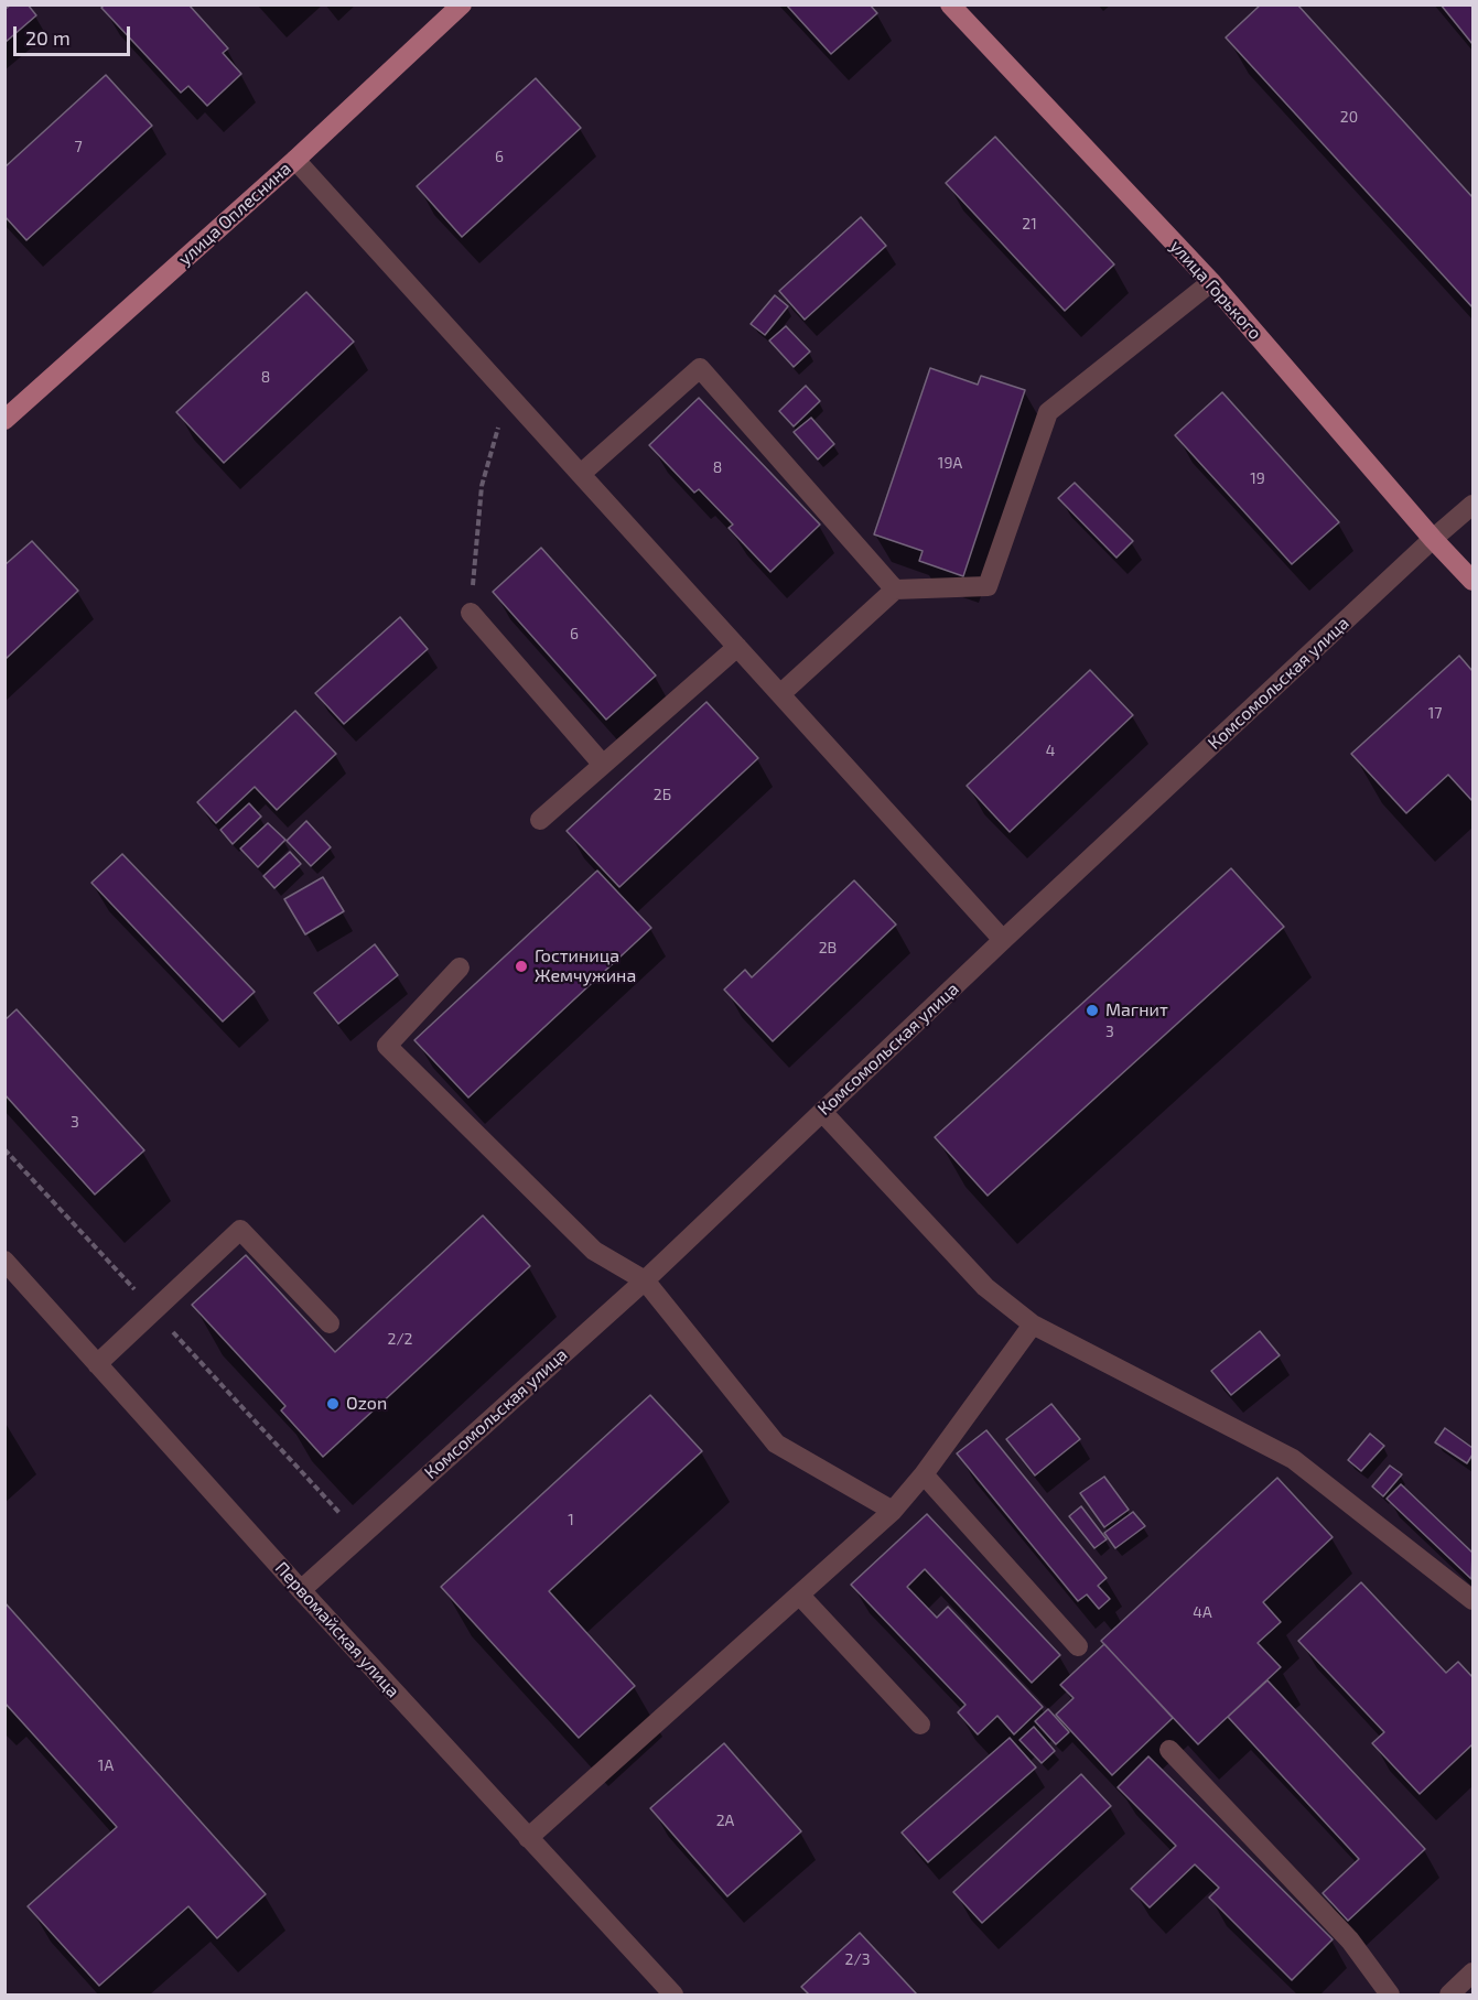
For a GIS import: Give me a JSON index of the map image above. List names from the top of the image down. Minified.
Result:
{"streets":{"main road":["улица Оплеснина","улица Горького"],"street":["Комсомольская улица","Первомайская улица"]},"crossings":[["улица Горького","Комсомольская улица"],["Комсомольская улица","Первомайская улица"]],"places":["Гостиница Жемчужина","Магнит","Ozon"],"house_numbers":["20","7","6","21","8","19А","8","19","6","17","4","2Б","2В","3","3","2/2","1","4А","1А","2А","2/3"],"scale_bar":"20 m"}
